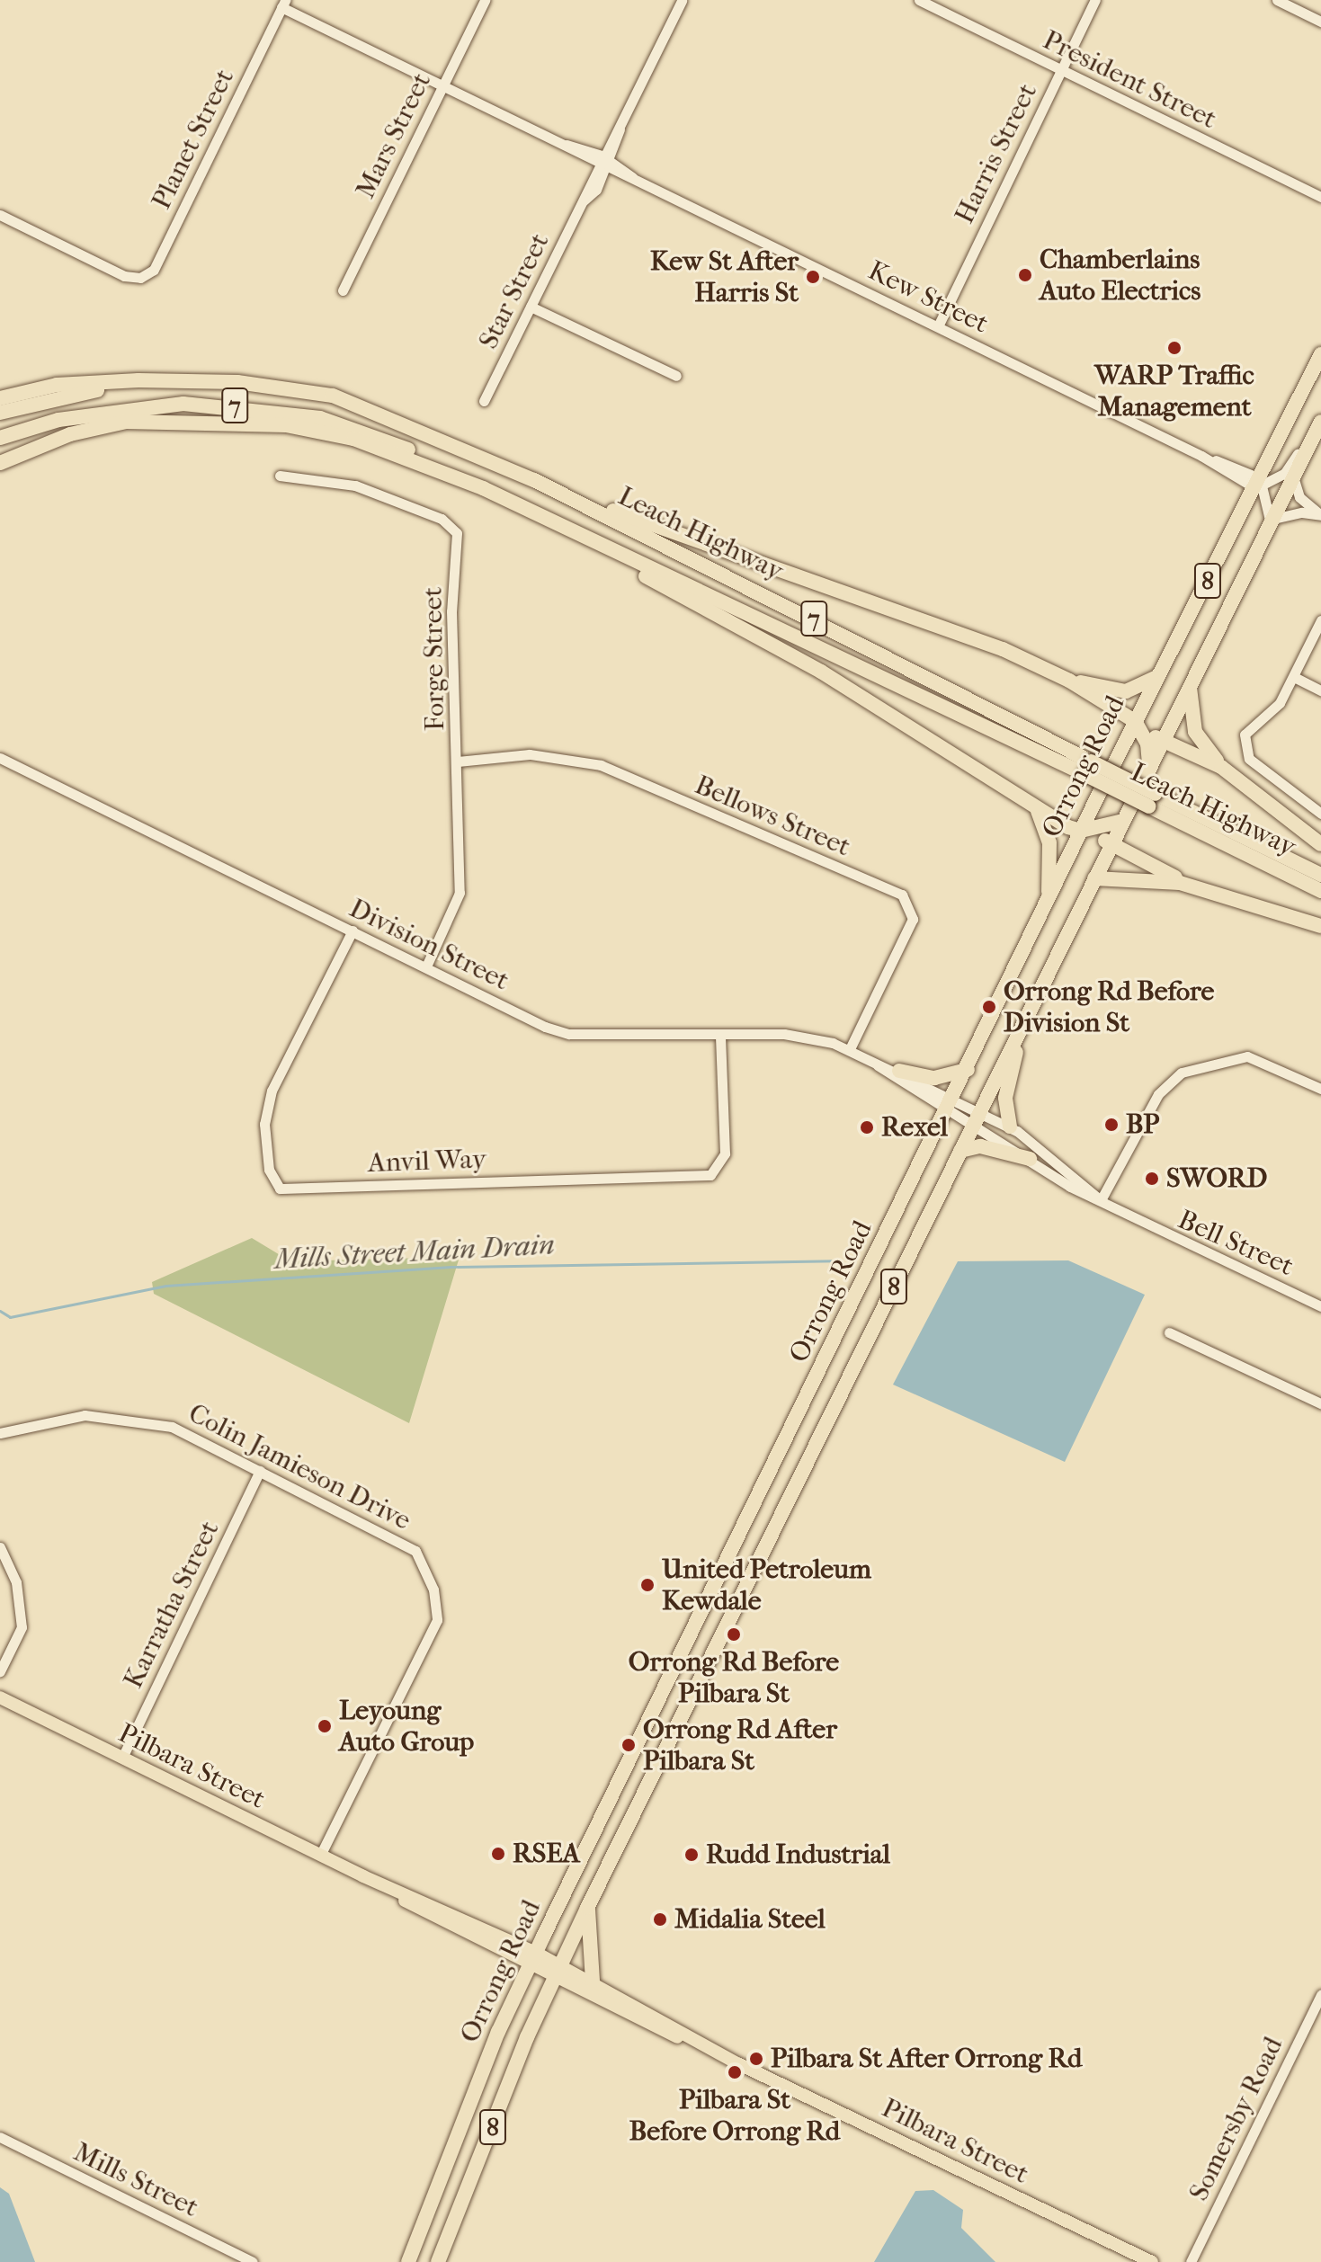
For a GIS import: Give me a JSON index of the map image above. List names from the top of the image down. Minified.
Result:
{"streets":{"highway":["7","Leach Highway","8","Orrong Road"],"main road":["Pilbara Street"],"street":["President Street","Mars Street","Planet Street","Harris Street","Star Street","Kew Street","Forge Street","Bellows Street","Division Street","Anvil Way","Bell Street","Colin Jamieson Drive","Karratha Street","Somersby Road","Mills Street"]},"crossings":[["President Street","Harris Street"],["Mars Street","Kew Street"],["Planet Street","Kew Street"],["Harris Street","Kew Street"],["Star Street","Kew Street"],["Kew Street","Orrong Road"],["7","Leach Highway"],["Forge Street","Bellows Street"],["Forge Street","Division Street"],["Orrong Road","Division Street"],["Orrong Road","Bell Street"],["Orrong Road","Pilbara Street"],["Bellows Street","Division Street"],["Division Street","Anvil Way"],["Colin Jamieson Drive","Karratha Street"],["Colin Jamieson Drive","Pilbara Street"],["Karratha Street","Pilbara Street"]],"water":["Mills Street Main Drain"],"places":["Chamberlains Auto Electrics","Kew St After Harris St","WARP Traffic Management","Orrong Rd Before Division St","BP","Rexel","SWORD","United Petroleum Kewdale","Orrong Rd Before Pilbara St","Leyoung Auto Group","Orrong Rd After Pilbara St","RSEA","Rudd Industrial","Midalia Steel","Pilbara St After Orrong Rd","Pilbara St Before Orrong Rd"]}
